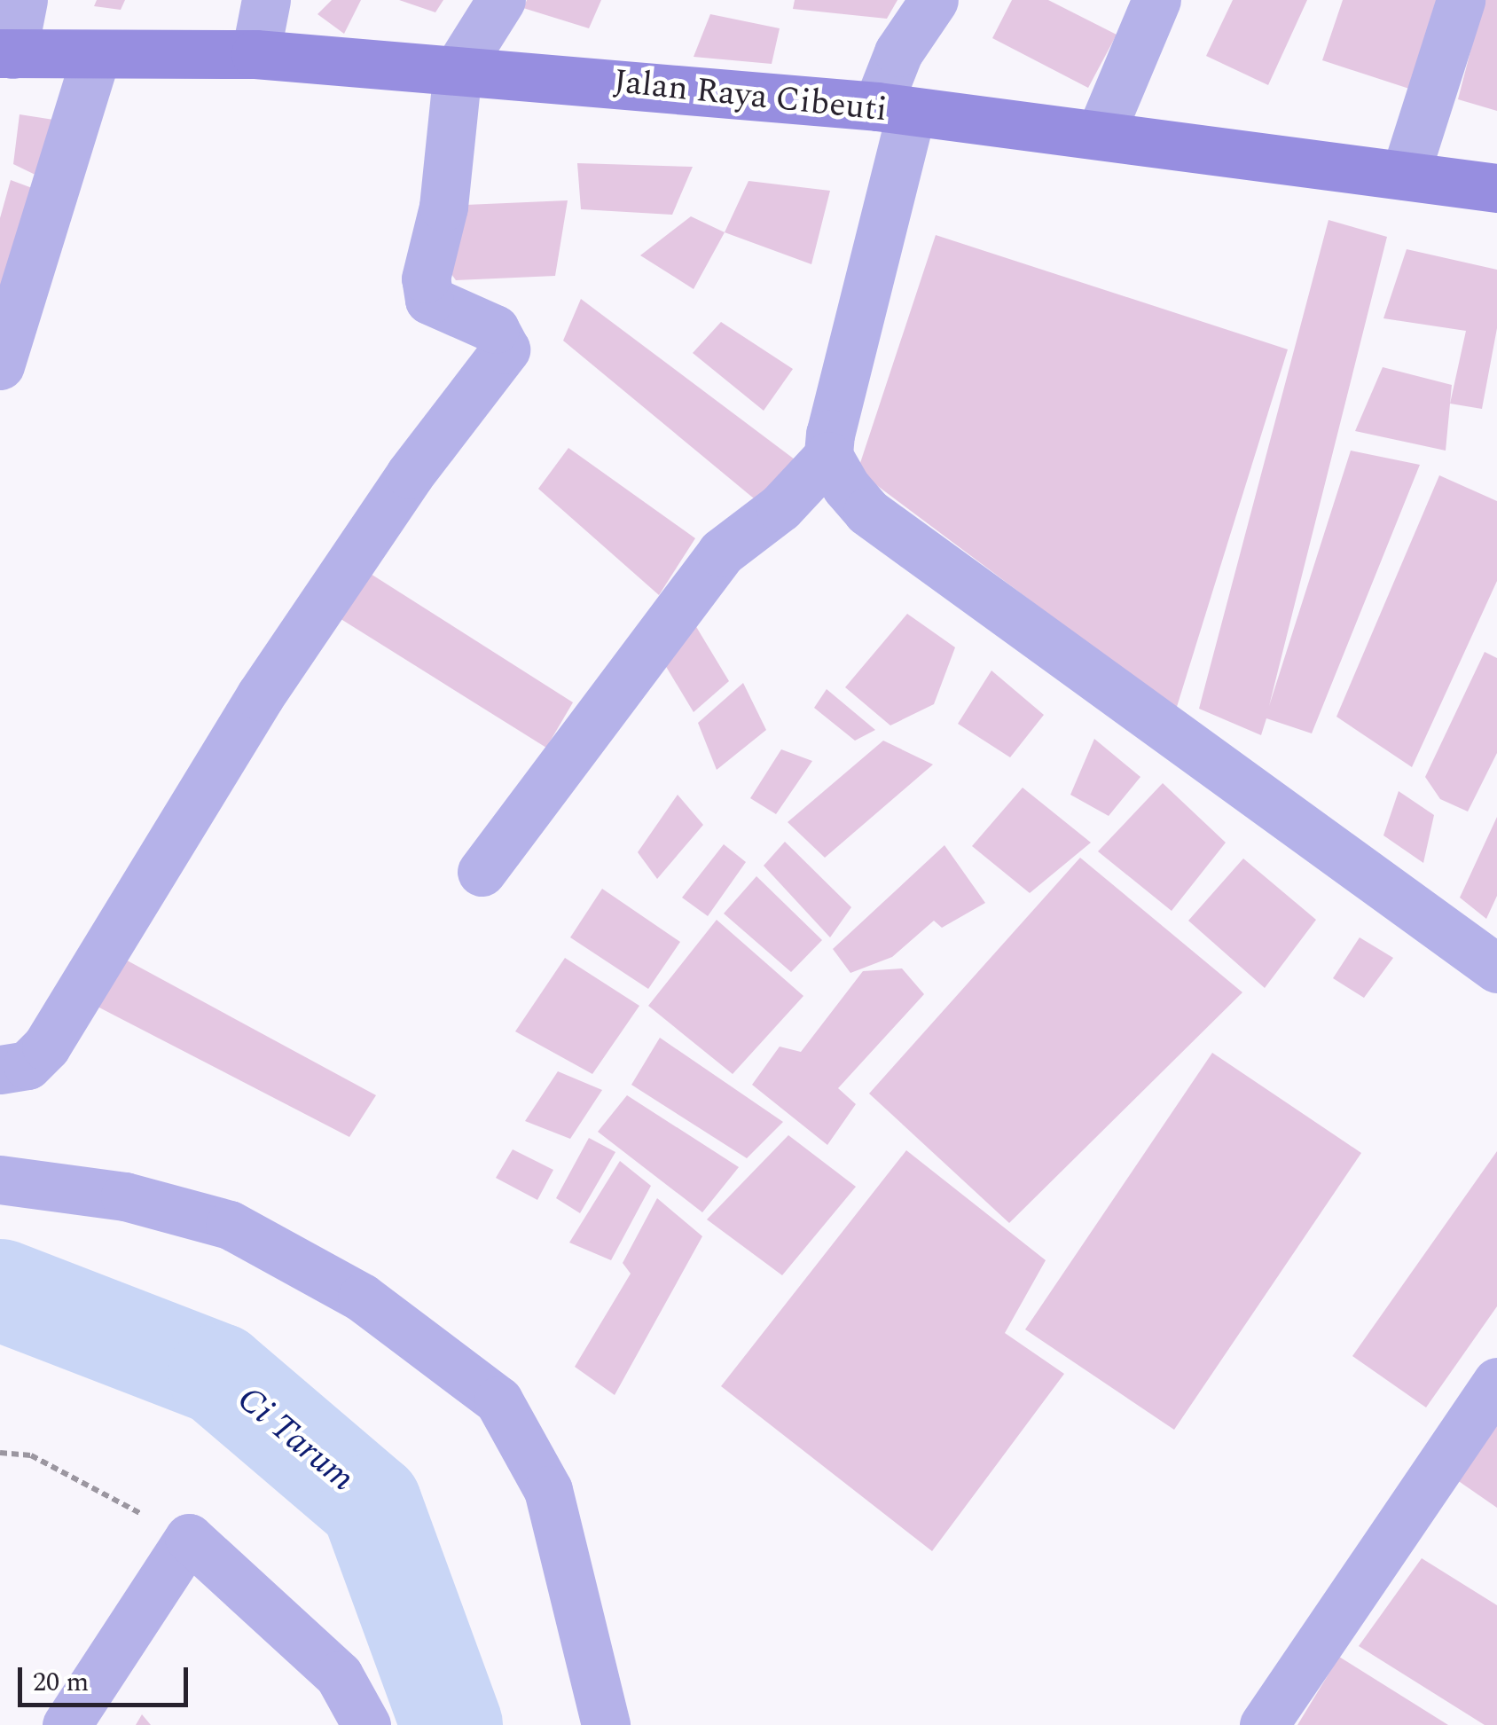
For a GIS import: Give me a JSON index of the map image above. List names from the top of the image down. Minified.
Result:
{"streets":{"main road":["Jalan Raya Cibeuti"]},"water":["Ci Tarum"],"scale_bar":"20 m"}
